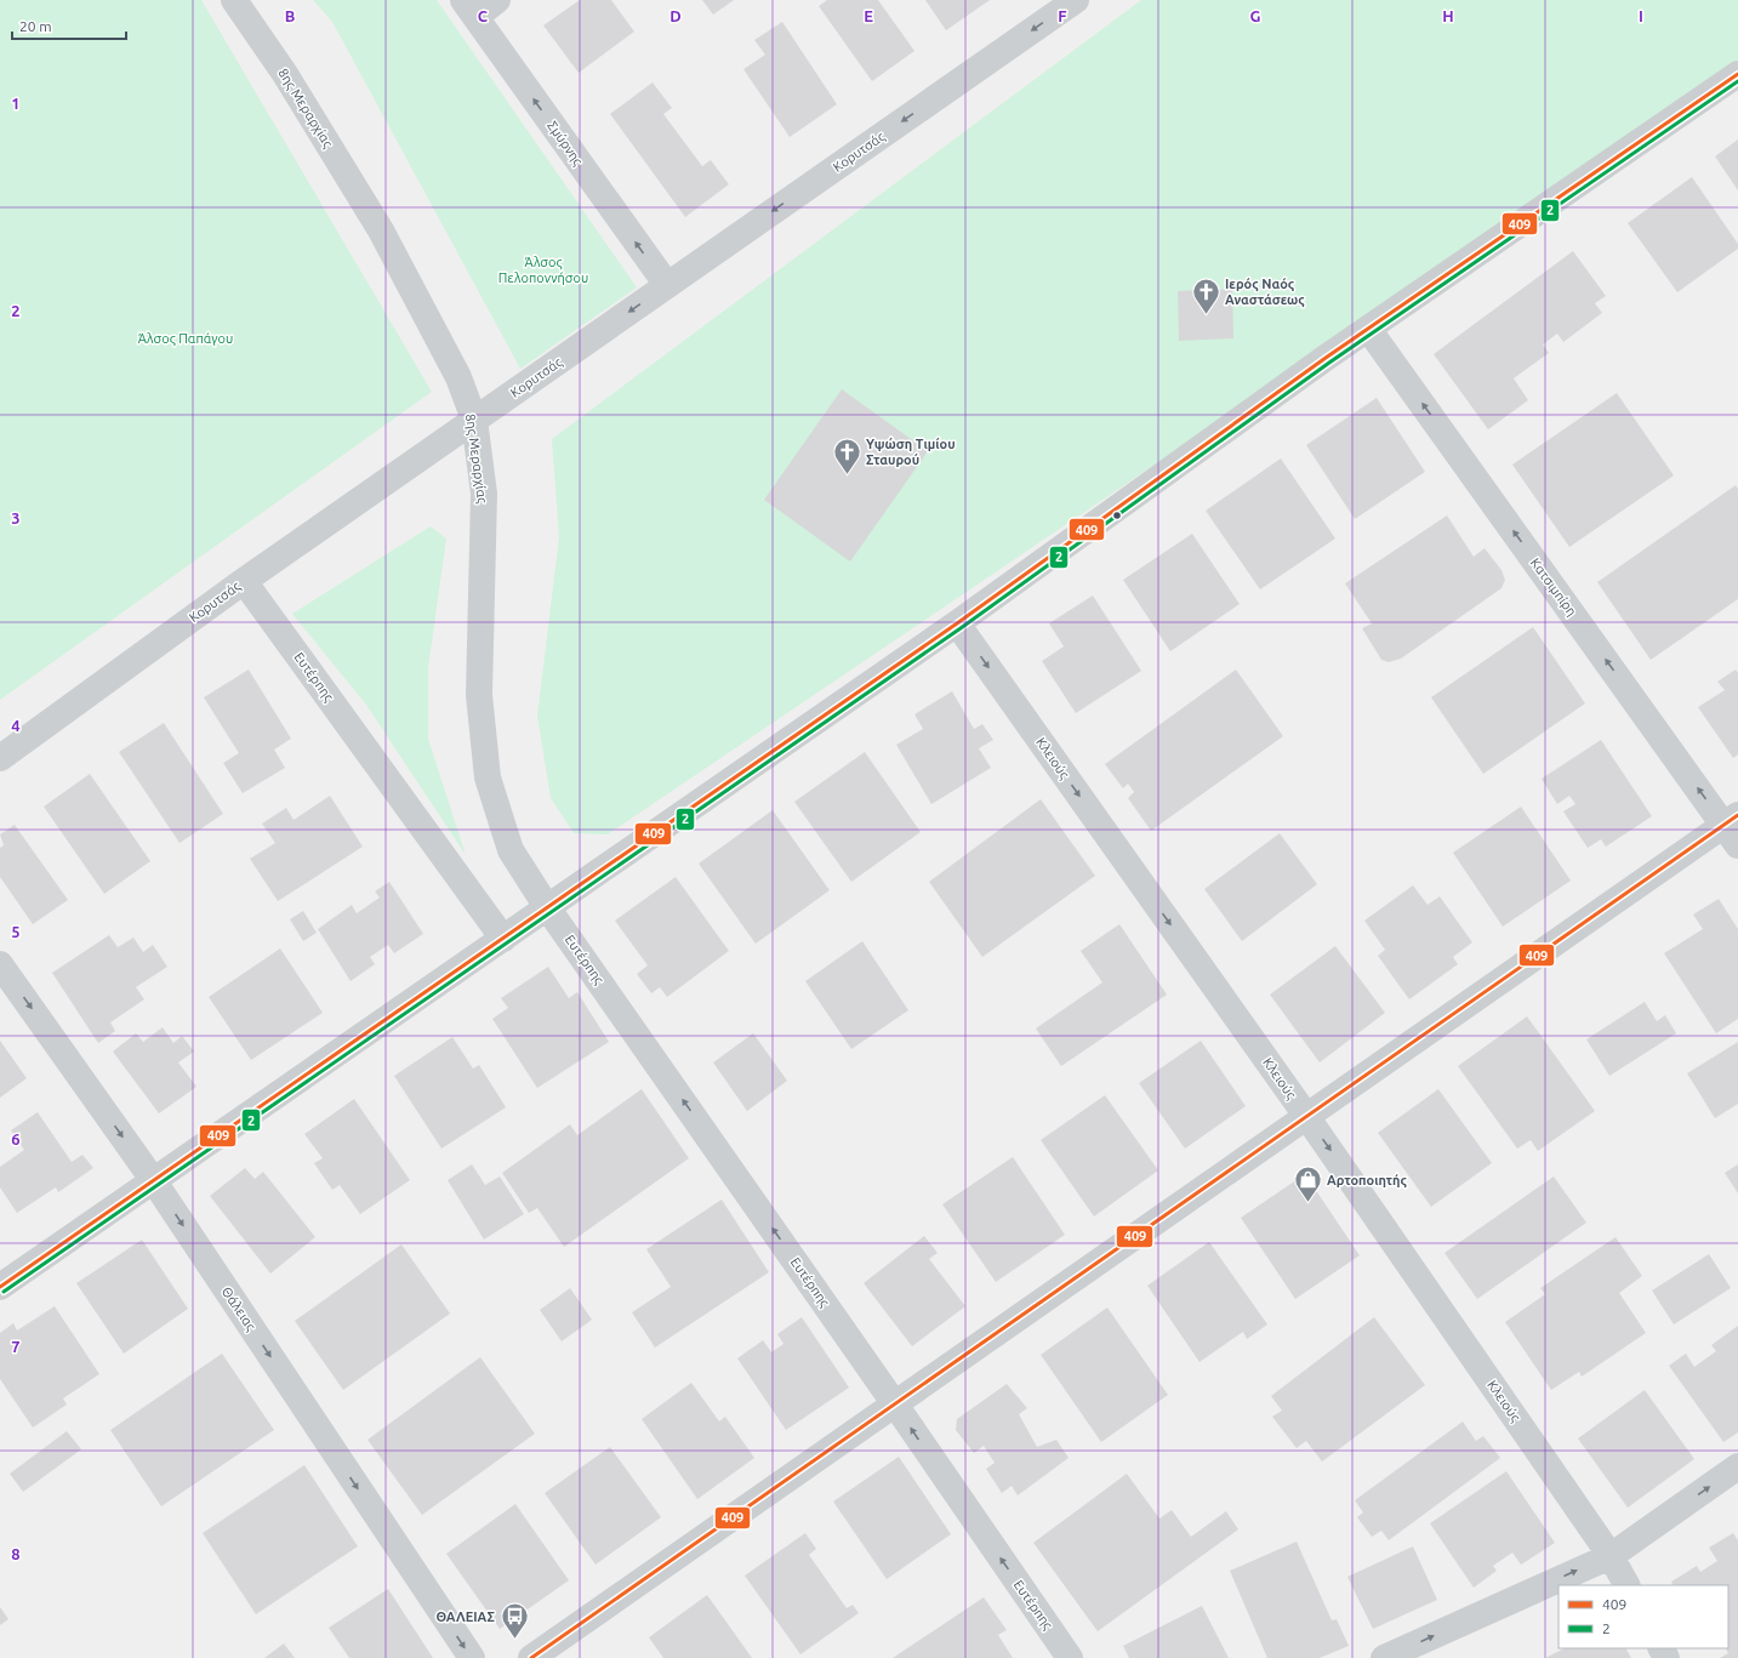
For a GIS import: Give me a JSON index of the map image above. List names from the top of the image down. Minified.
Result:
{"streets":{"street":["8ης Μεραρχίας","Σμύρνης","Κορυτσάς","Κατσιμπίρη","Ευτέρπης","Κλειούς","Θάλειας"]},"crossings":[["8ης Μεραρχίας","Κορυτσάς"],["8ης Μεραρχίας","Ευτέρπης"],["Σμύρνης","Κορυτσάς"],["Κορυτσάς","Ευτέρπης"]],"one_way":["Σμύρνης","Κορυτσάς","Κατσιμπίρη","Ευτέρπης","Κλειούς","Θάλειας"],"parks":["Άλσος Πελοποννήσου","Άλσος Παπάγου"],"places":{"church":["Ιερός Ναός Αναστάσεως","Υψώση Τιμίου Σταυρού"],"shop":["Αρτοποιητής"],"bus stop":["ΘΑΛΕΙΑΣ"]},"lines":["transit line 409","transit line 2"],"legend":["409","2"],"scale_bar":"20 m","grid":{"columns":["B","C","D","E","F","G","H","I"],"rows":["1","2","3","4","5","6","7","8"]}}
